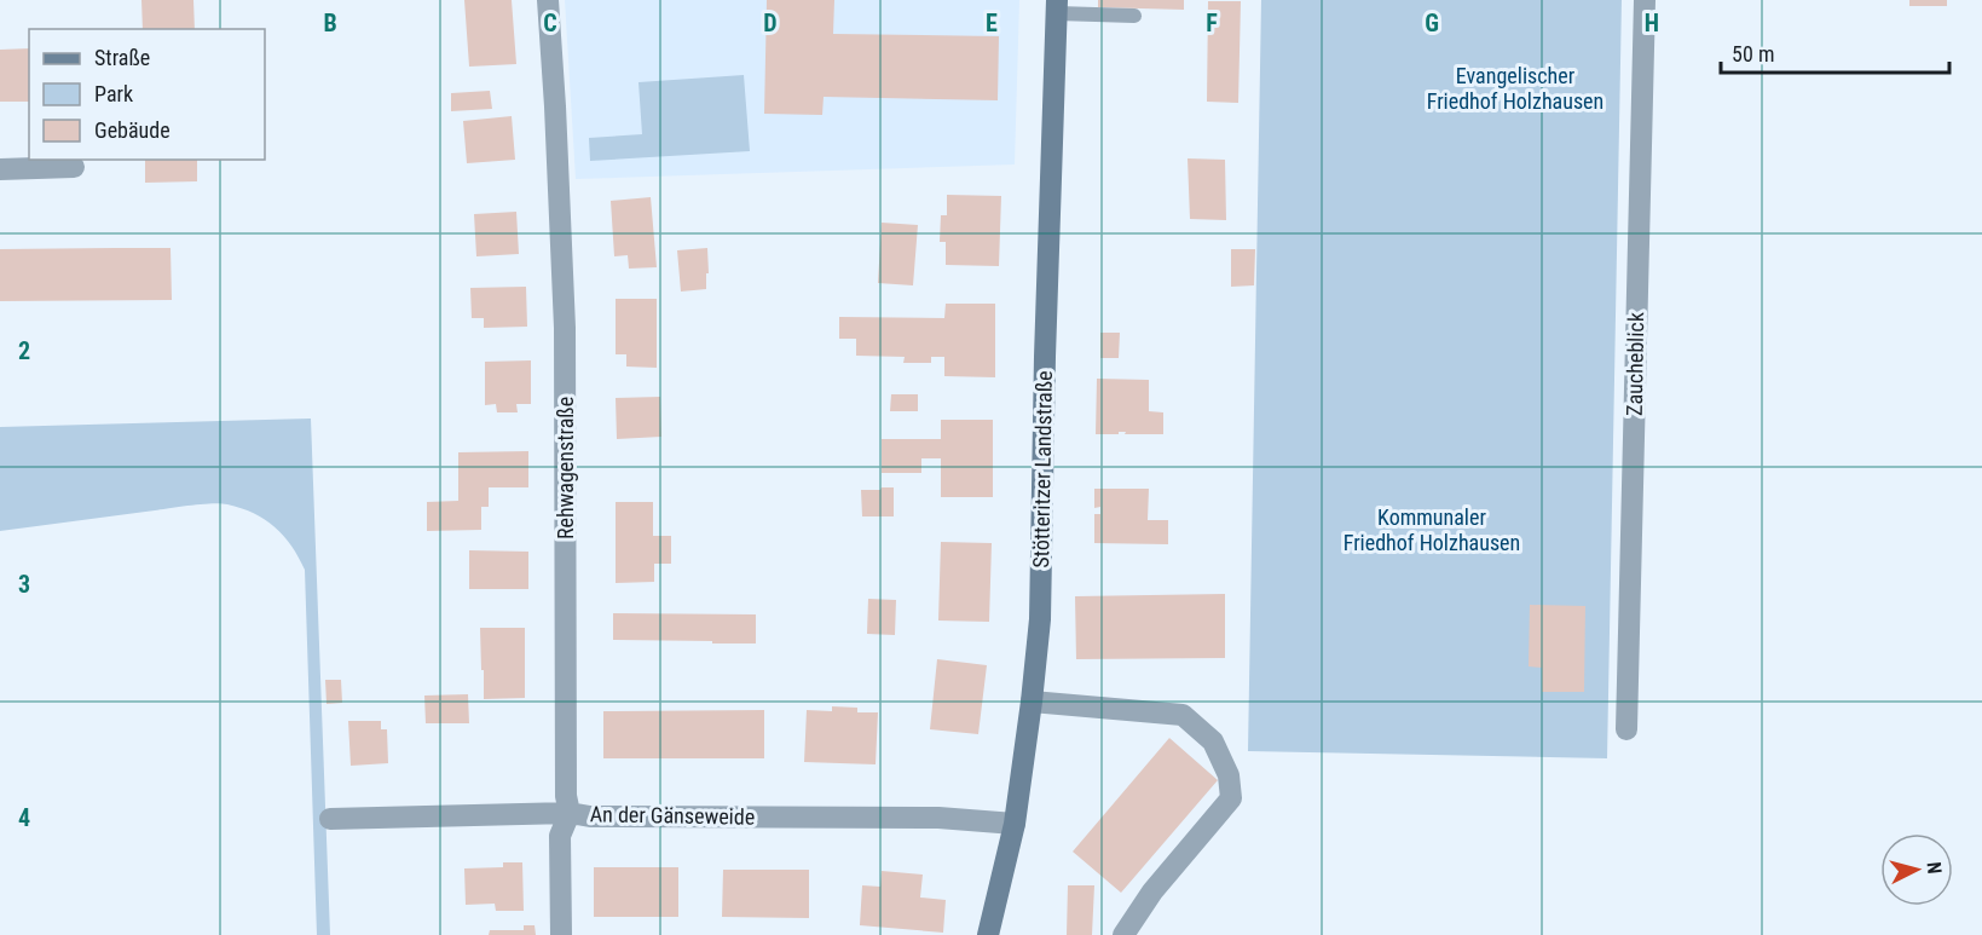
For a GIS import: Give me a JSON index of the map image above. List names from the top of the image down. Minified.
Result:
{"streets":{"street":["Zaucheblick","Rehwagenstraße","Stötteritzer Landstraße","An der Gänseweide"]},"crossings":[["Rehwagenstraße","An der Gänseweide"],["Stötteritzer Landstraße","An der Gänseweide"]],"parks":["Evangelischer Friedhof Holzhausen","Kommunaler Friedhof Holzhausen"],"legend":["Straße","Park","Gebäude"],"scale_bar":"50 m","north":"right","grid":{"columns":["B","C","D","E","F","G","H"],"rows":["2","3","4"]}}
